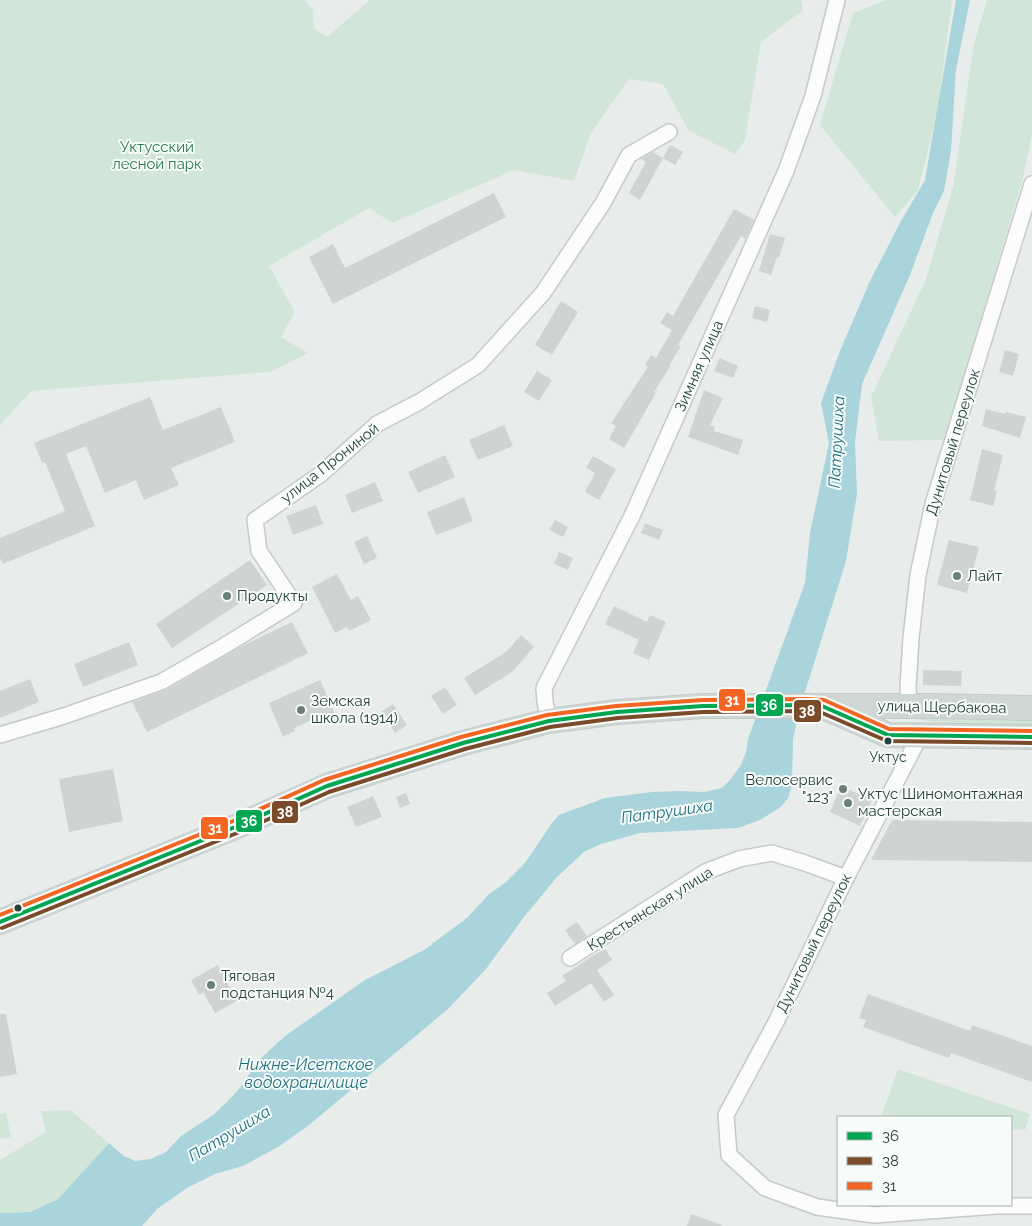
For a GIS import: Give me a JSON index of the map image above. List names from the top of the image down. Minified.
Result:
{"streets":{"main road":["улица Щербакова"],"street":["Зимняя улица","Дунитовый переулок","улица Прониной","Крестьянская улица"]},"crossings":[["Зимняя улица","улица Щербакова"],["Дунитовый переулок","улица Щербакова"],["Дунитовый переулок","Крестьянская улица"]],"water":["Патрушиха","Нижне-Исетское водохранилище"],"parks":["Уктусский лесной парк"],"places":["Лайт","Продукты","Земская школа (1914)","Уктус","Велосервис \"123\"","Уктус Шиномонтажная мастерская","Тяговая подстанция №4"],"lines":["transit line 31","transit line 36","transit line 38"],"legend":["36","38","31"]}
